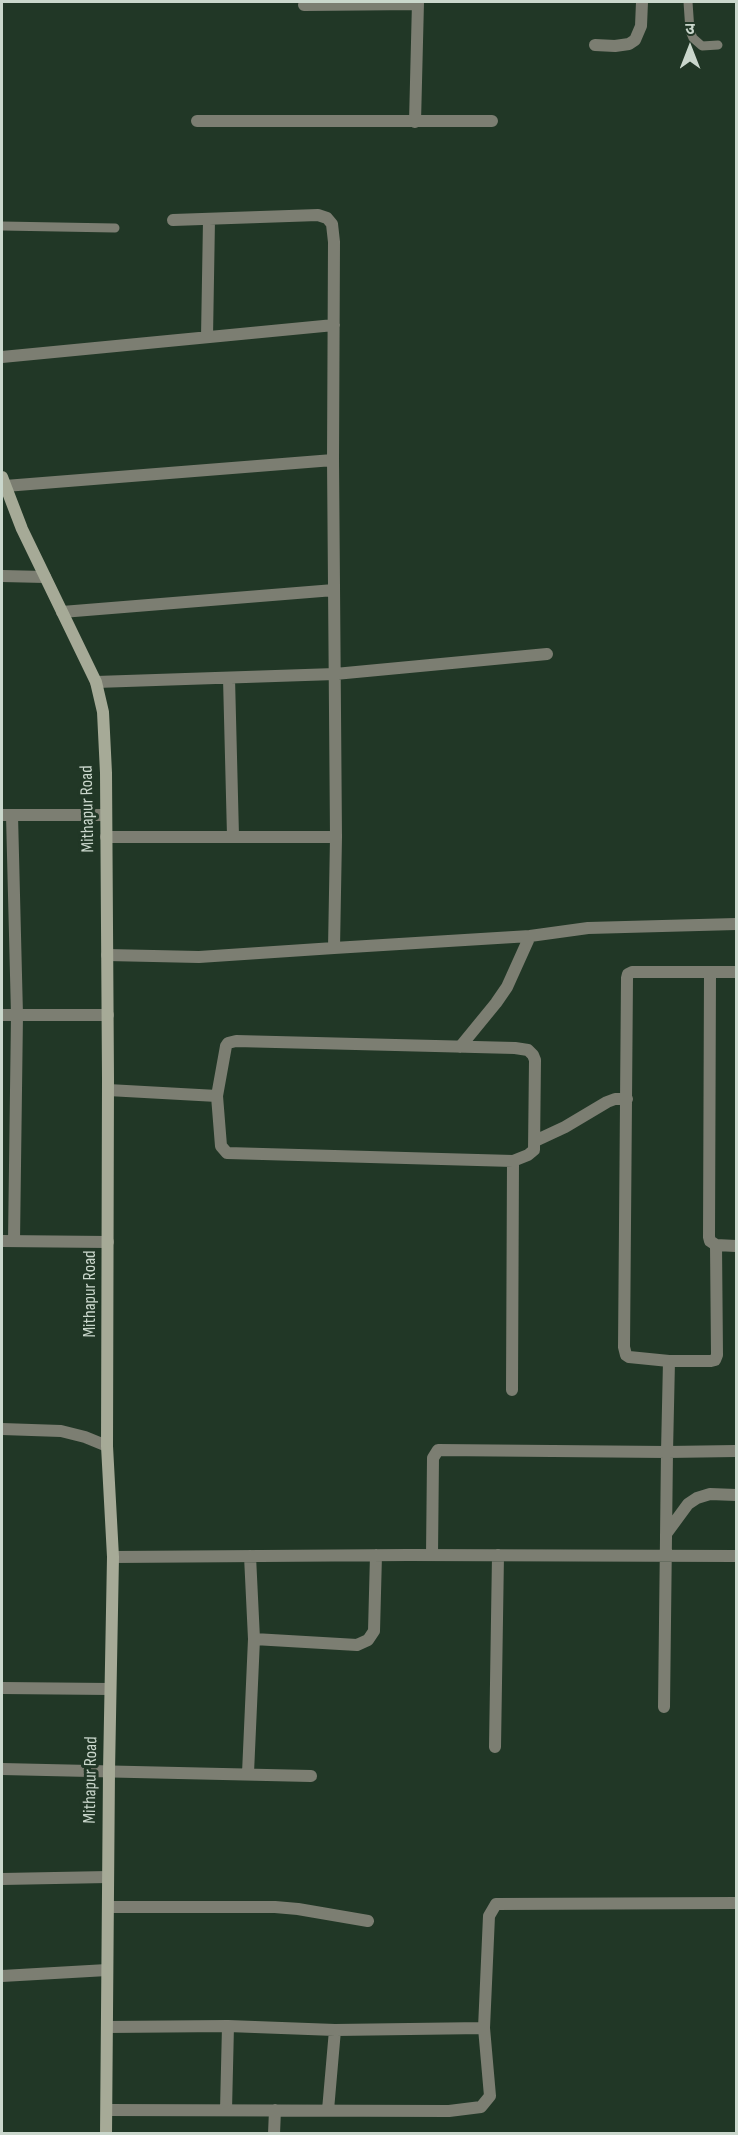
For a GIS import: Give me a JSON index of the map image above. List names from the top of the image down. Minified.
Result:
{"streets":{"street":["Mithapur Road"]},"north":"top"}
